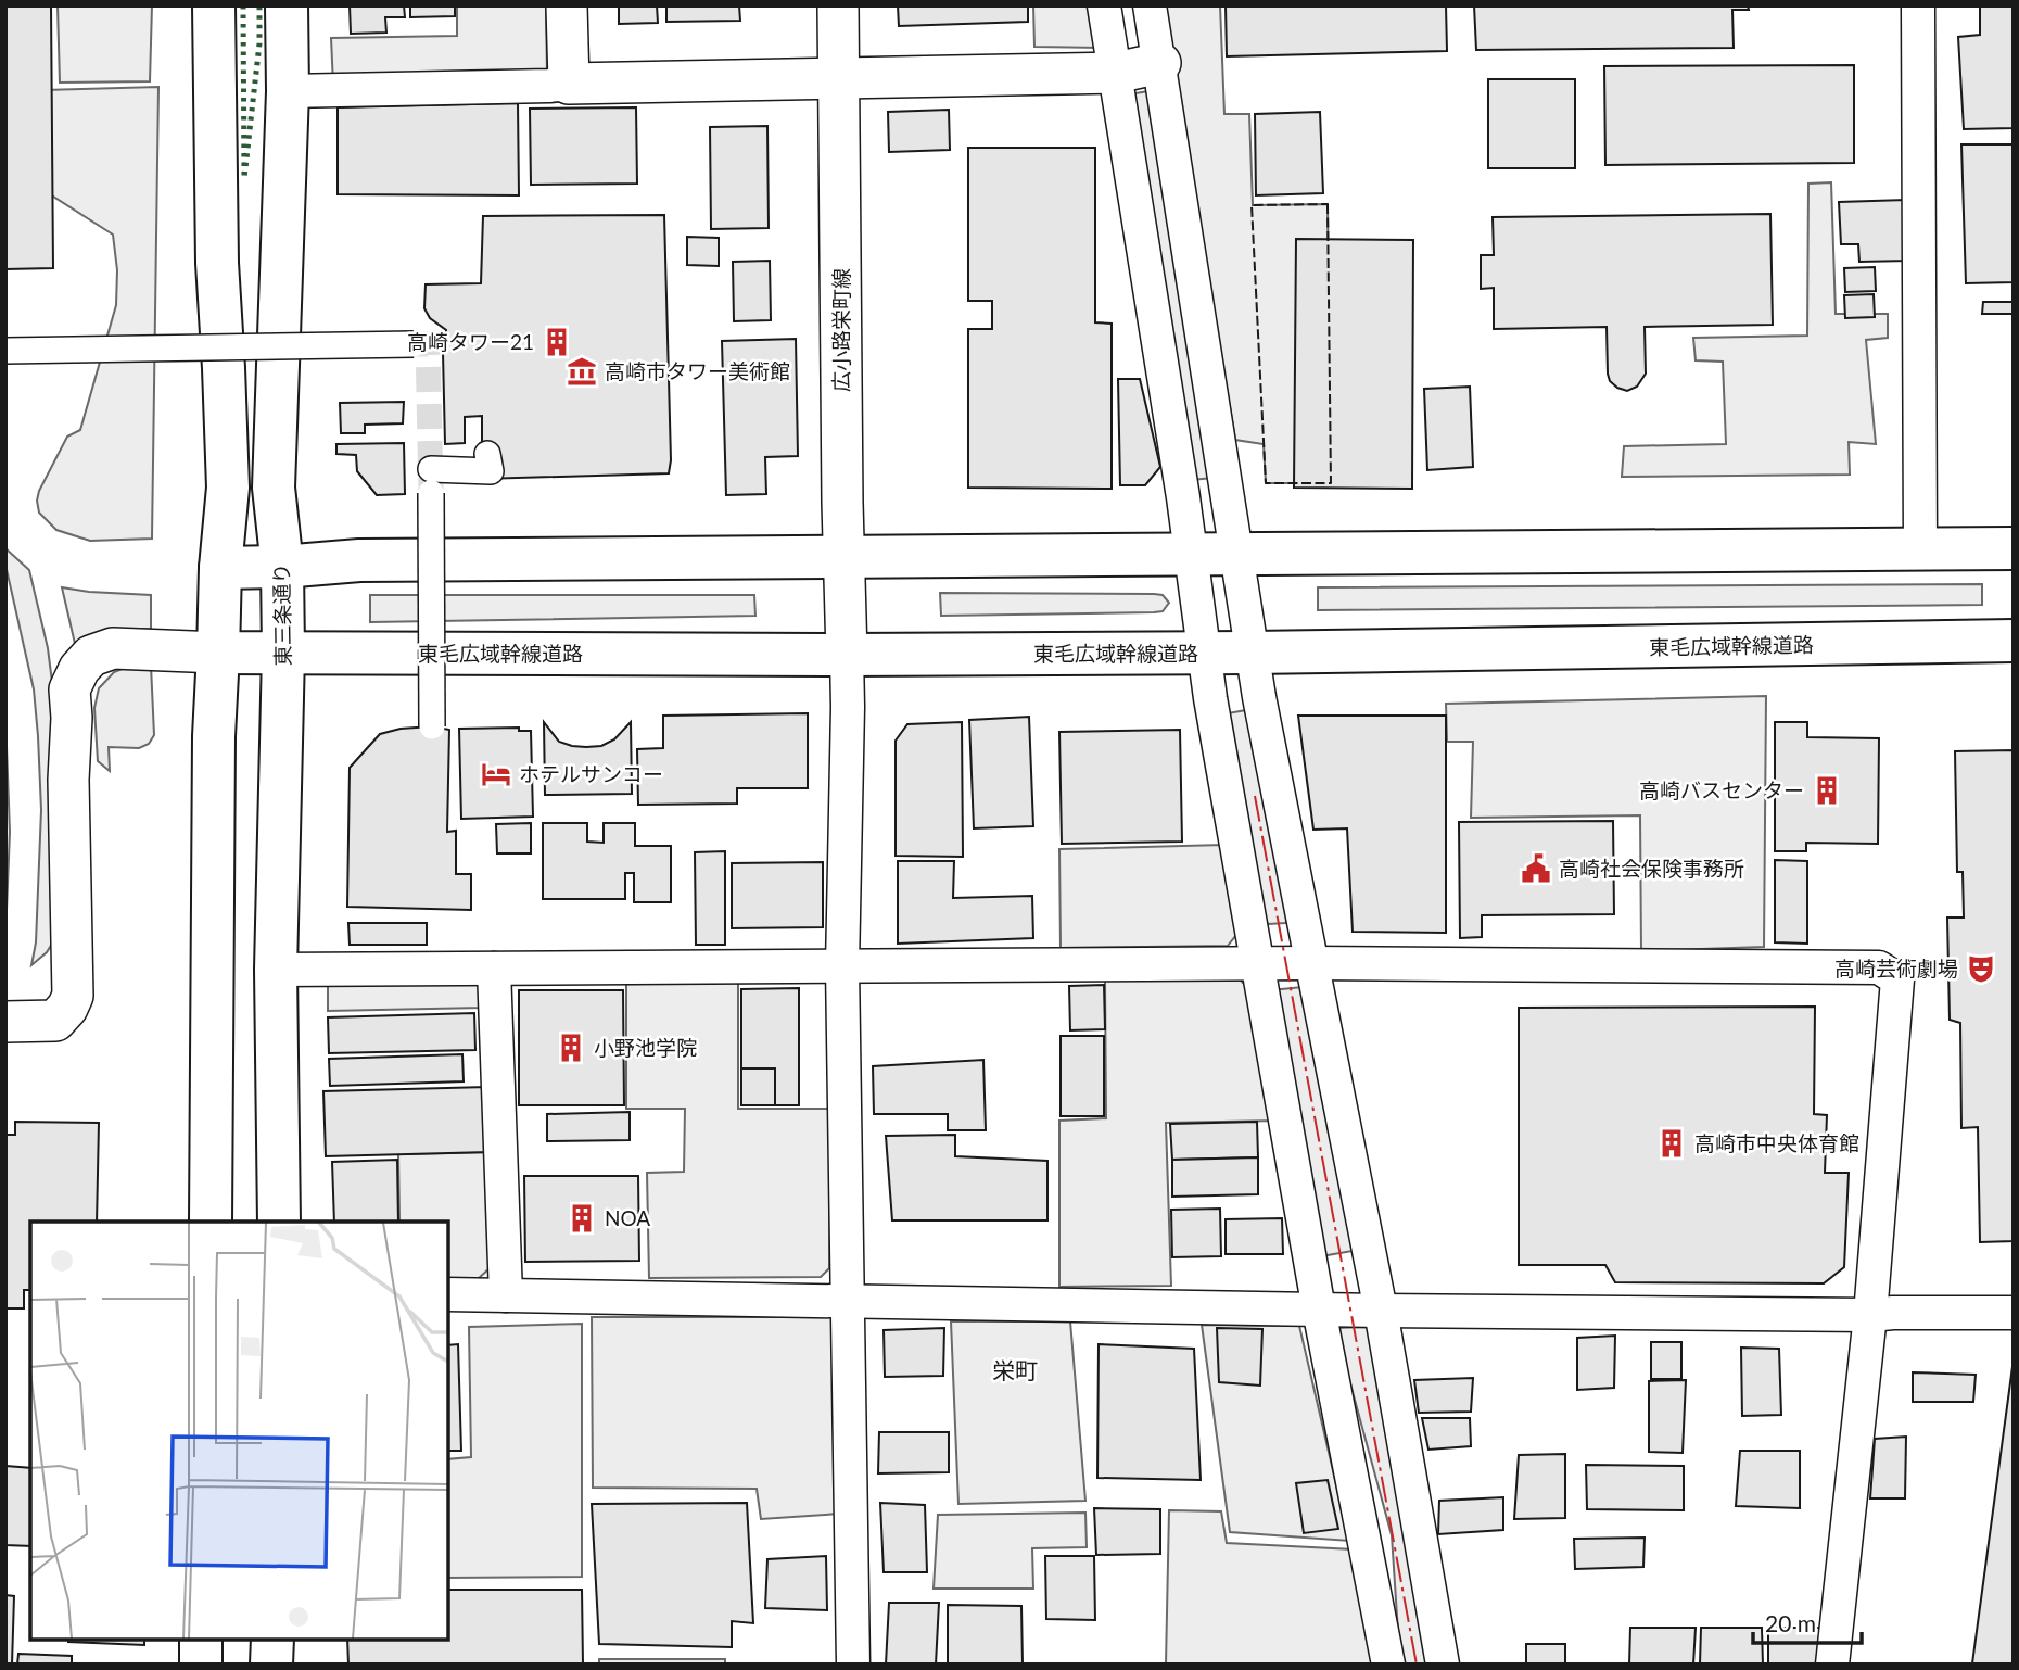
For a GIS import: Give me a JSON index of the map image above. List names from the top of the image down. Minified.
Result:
{"streets":{"main road":["東三条通り","東毛広域幹線道路"],"street":["広小路栄町線"]},"crossings":[["広小路栄町線","東毛広域幹線道路"],["東三条通り","東毛広域幹線道路"]],"districts":["栄町"],"places":{"building":["高崎タワー21","高崎バスセンター","小野池学院","高崎市中央体育館","NOA"],"museum":["高崎市タワー美術館"],"hotel":["ホテルサンコー"],"public building":["高崎社会保険事務所"],"theatre":["高崎芸術劇場"]},"scale_bar":"20 m"}
